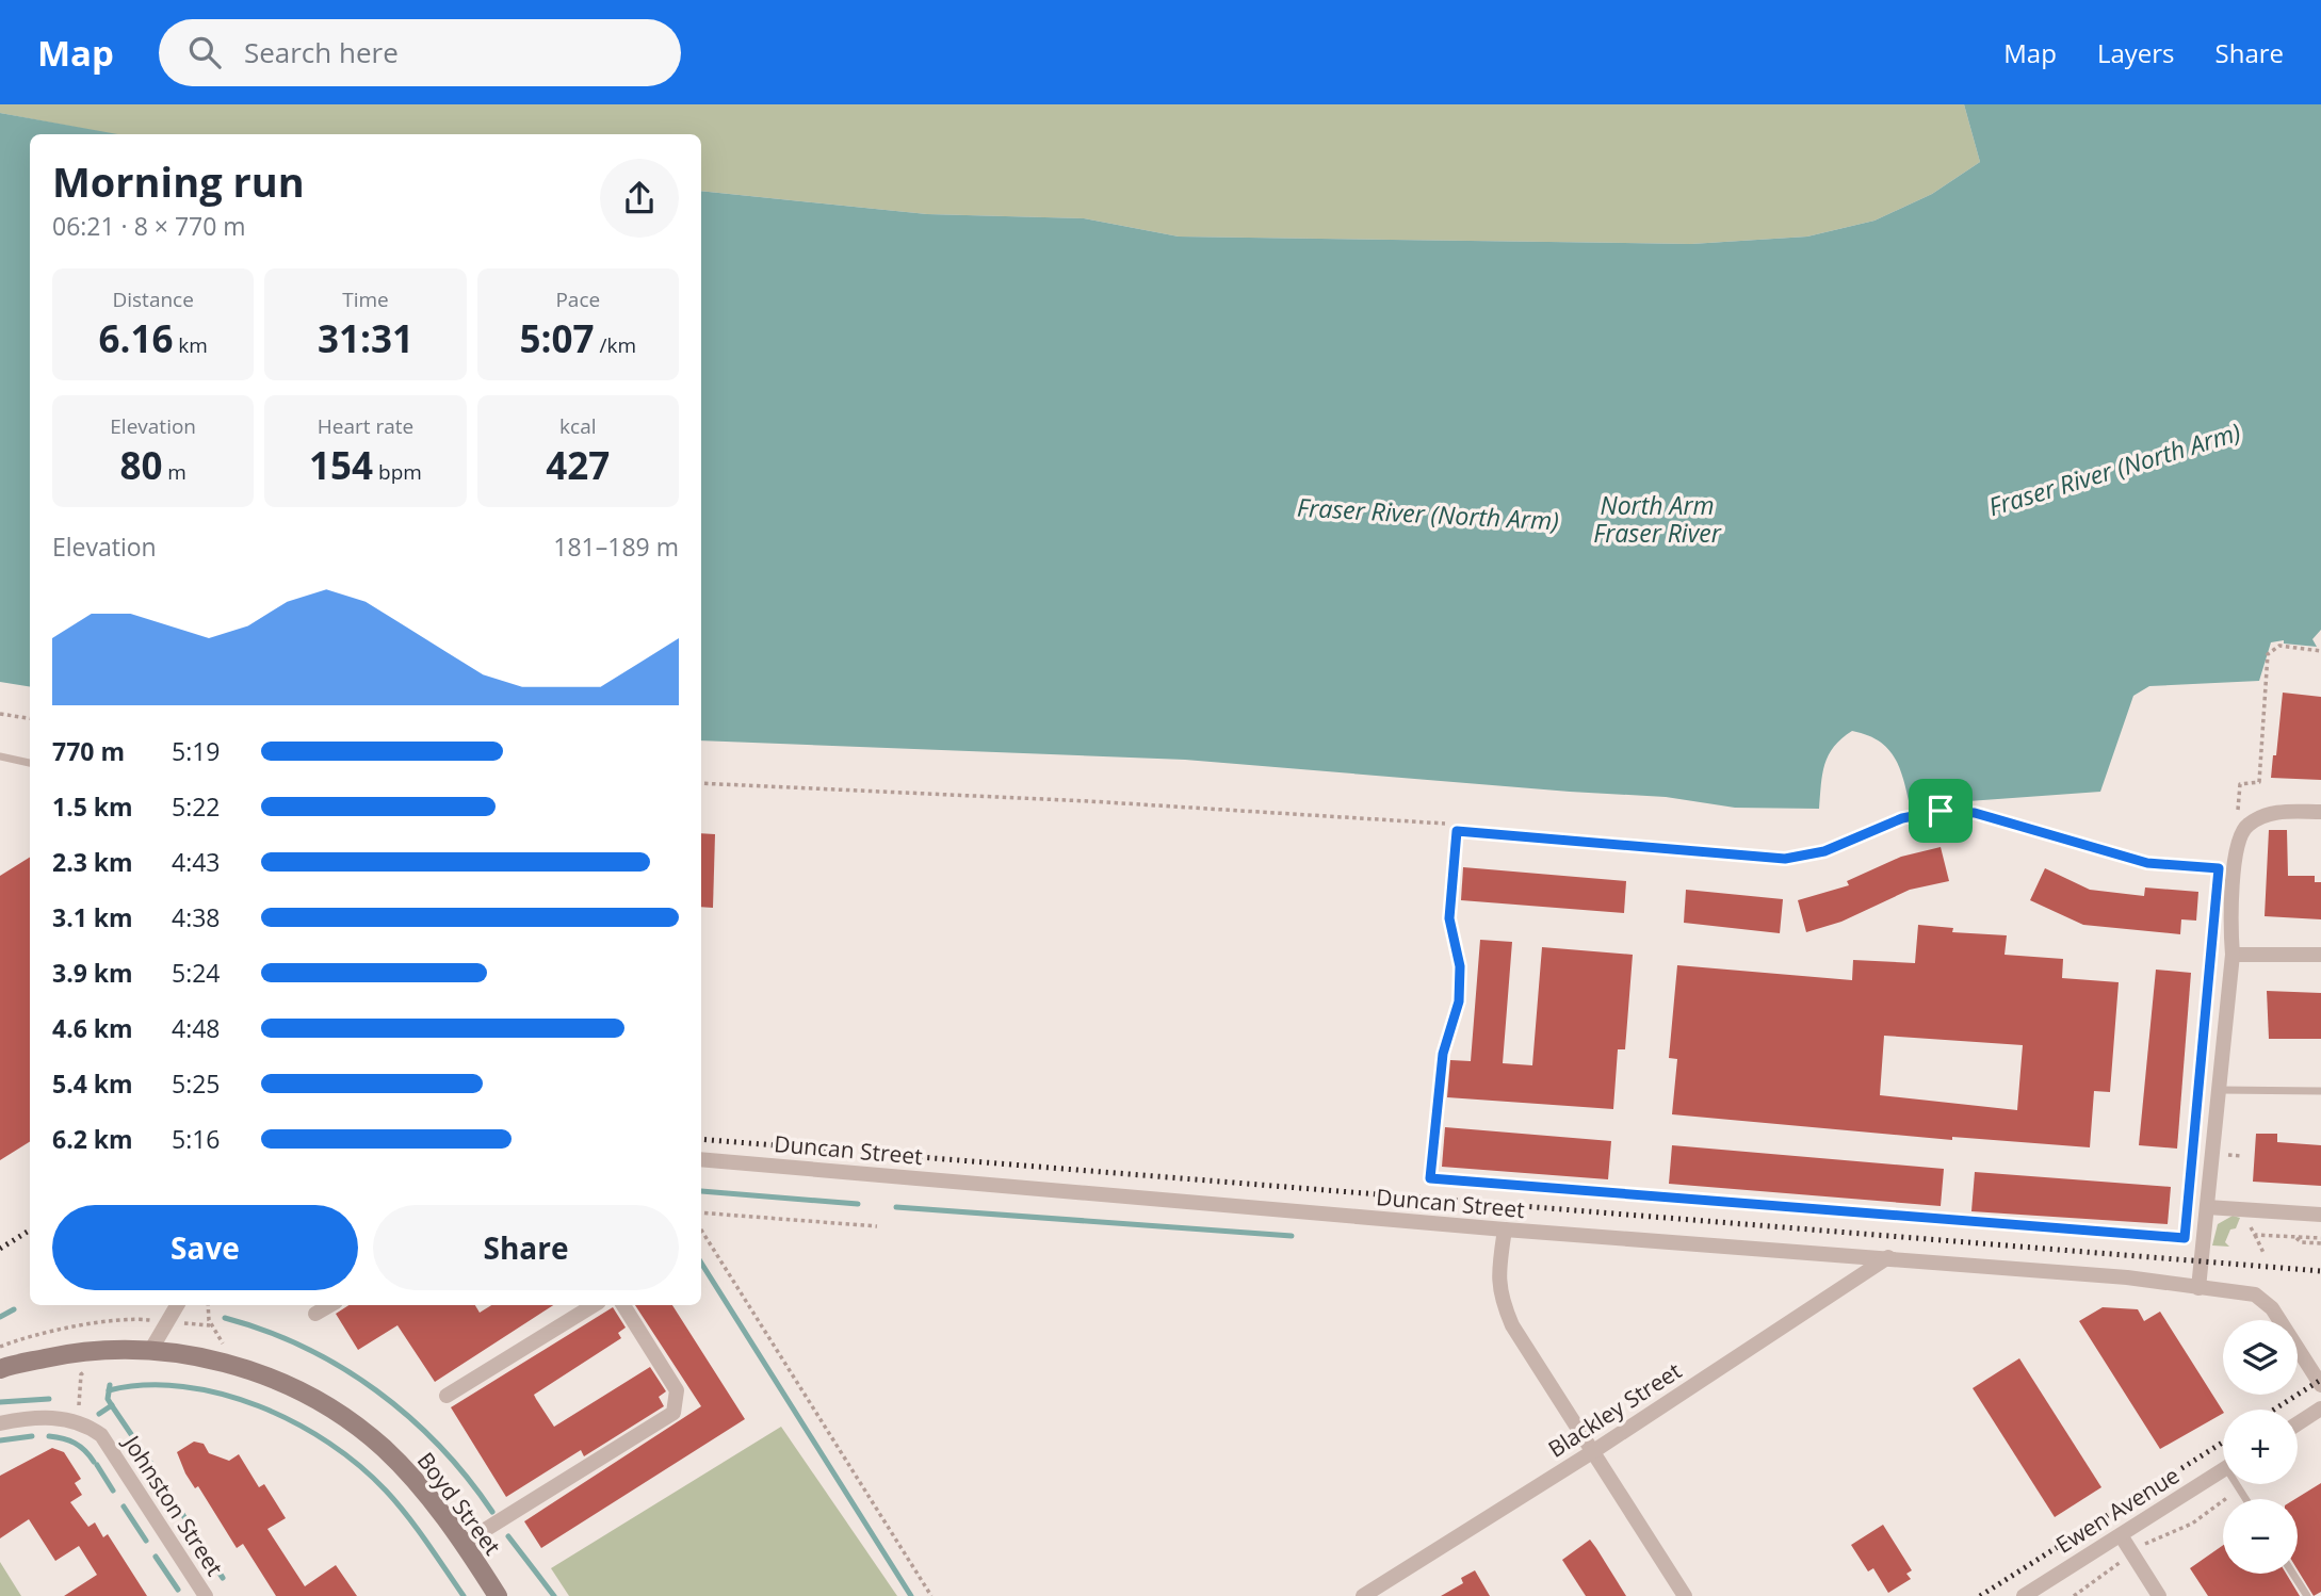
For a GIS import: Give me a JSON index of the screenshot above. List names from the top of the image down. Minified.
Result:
{"streets":{"main road":["Boyd Street"],"street":["Duncan Street","Blackley Street","Johnston Street","Ewen Avenue"]},"crossings":[["Duncan Street","Blackley Street"]],"water":["Fraser River (North Arm)","North Arm Fraser River"],"page":{"header":"Map","search":"Search here","nav":["Map","Layers","Share"],"heading":["Morning run","06:21 · 8 × 770 m"],"stats":[["Distance","6.16 km"],["Time","31:31"],["Pace","5:07 /km"],["Elevation","80 m"],["Heart rate","154 bpm"],["kcal","427"]],"chart":["Elevation","181–189 m"],"list":[{"name":"770 m","note":"5:19"},{"name":"1.5 km","note":"5:22"},{"name":"2.3 km","note":"4:43"},{"name":"3.1 km","note":"4:38"},{"name":"3.9 km","note":"5:24"},{"name":"4.6 km","note":"4:48"},{"name":"5.4 km","note":"5:25"},{"name":"6.2 km","note":"5:16"}],"buttons":["Save","Share"],"map_buttons":["+","−"]}}
